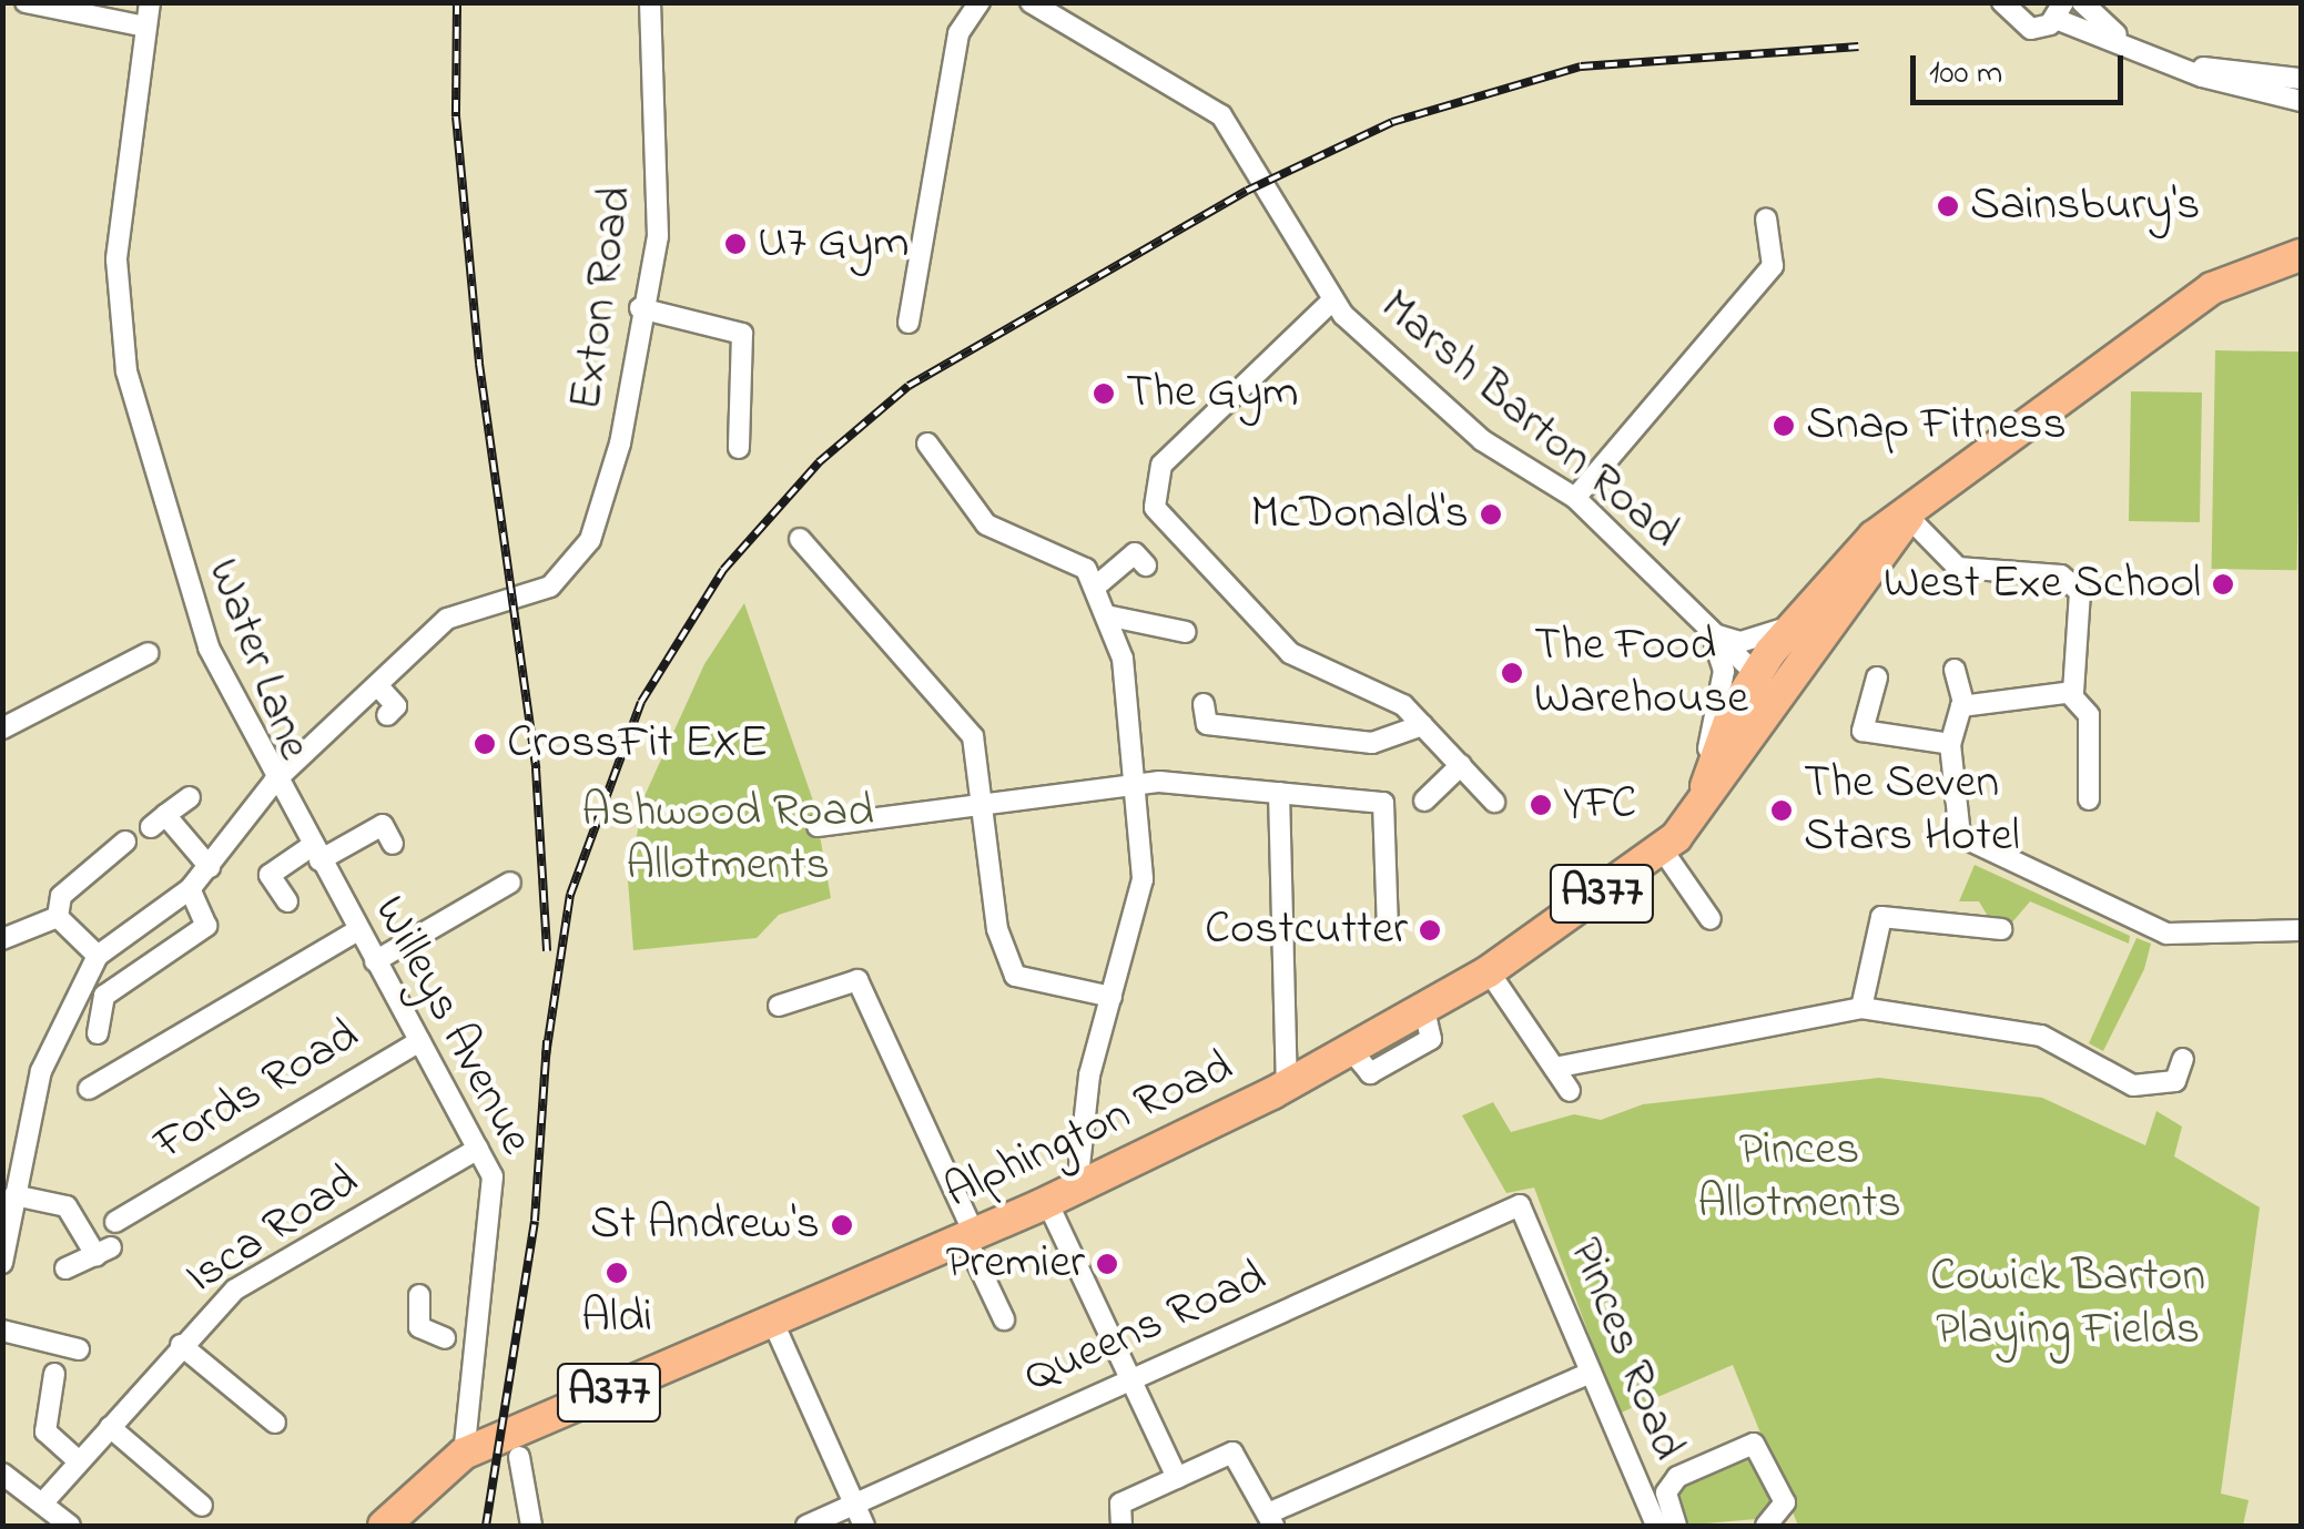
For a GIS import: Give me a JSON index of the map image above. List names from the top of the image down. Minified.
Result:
{"streets":{"highway":["A377","Alphington Road"],"street":["Exton Road","Marsh Barton Road","Water Lane","Willeys Avenue","Fords Road","Isca Road","Queens Road","Pinces Road"]},"crossings":[["Marsh Barton Road","Alphington Road"],["Water Lane","Willeys Avenue"],["A377","Willeys Avenue"],["A377","Alphington Road"],["Willeys Avenue","Fords Road"],["Willeys Avenue","Alphington Road"],["Willeys Avenue","Isca Road"],["Queens Road","Pinces Road"]],"parks":["Ashwood Road Allotments","Pinces Allotments","Cowick Barton Playing Fields"],"places":["Sainsbury's","U7 Gym","The Gym","Snap Fitness","McDonald's","West Exe School","The Food Warehouse","CrossFit EXE","YFC","The Seven Stars Hotel","Costcutter","St Andrew's","Premier","Aldi"],"scale_bar":"100 m"}
